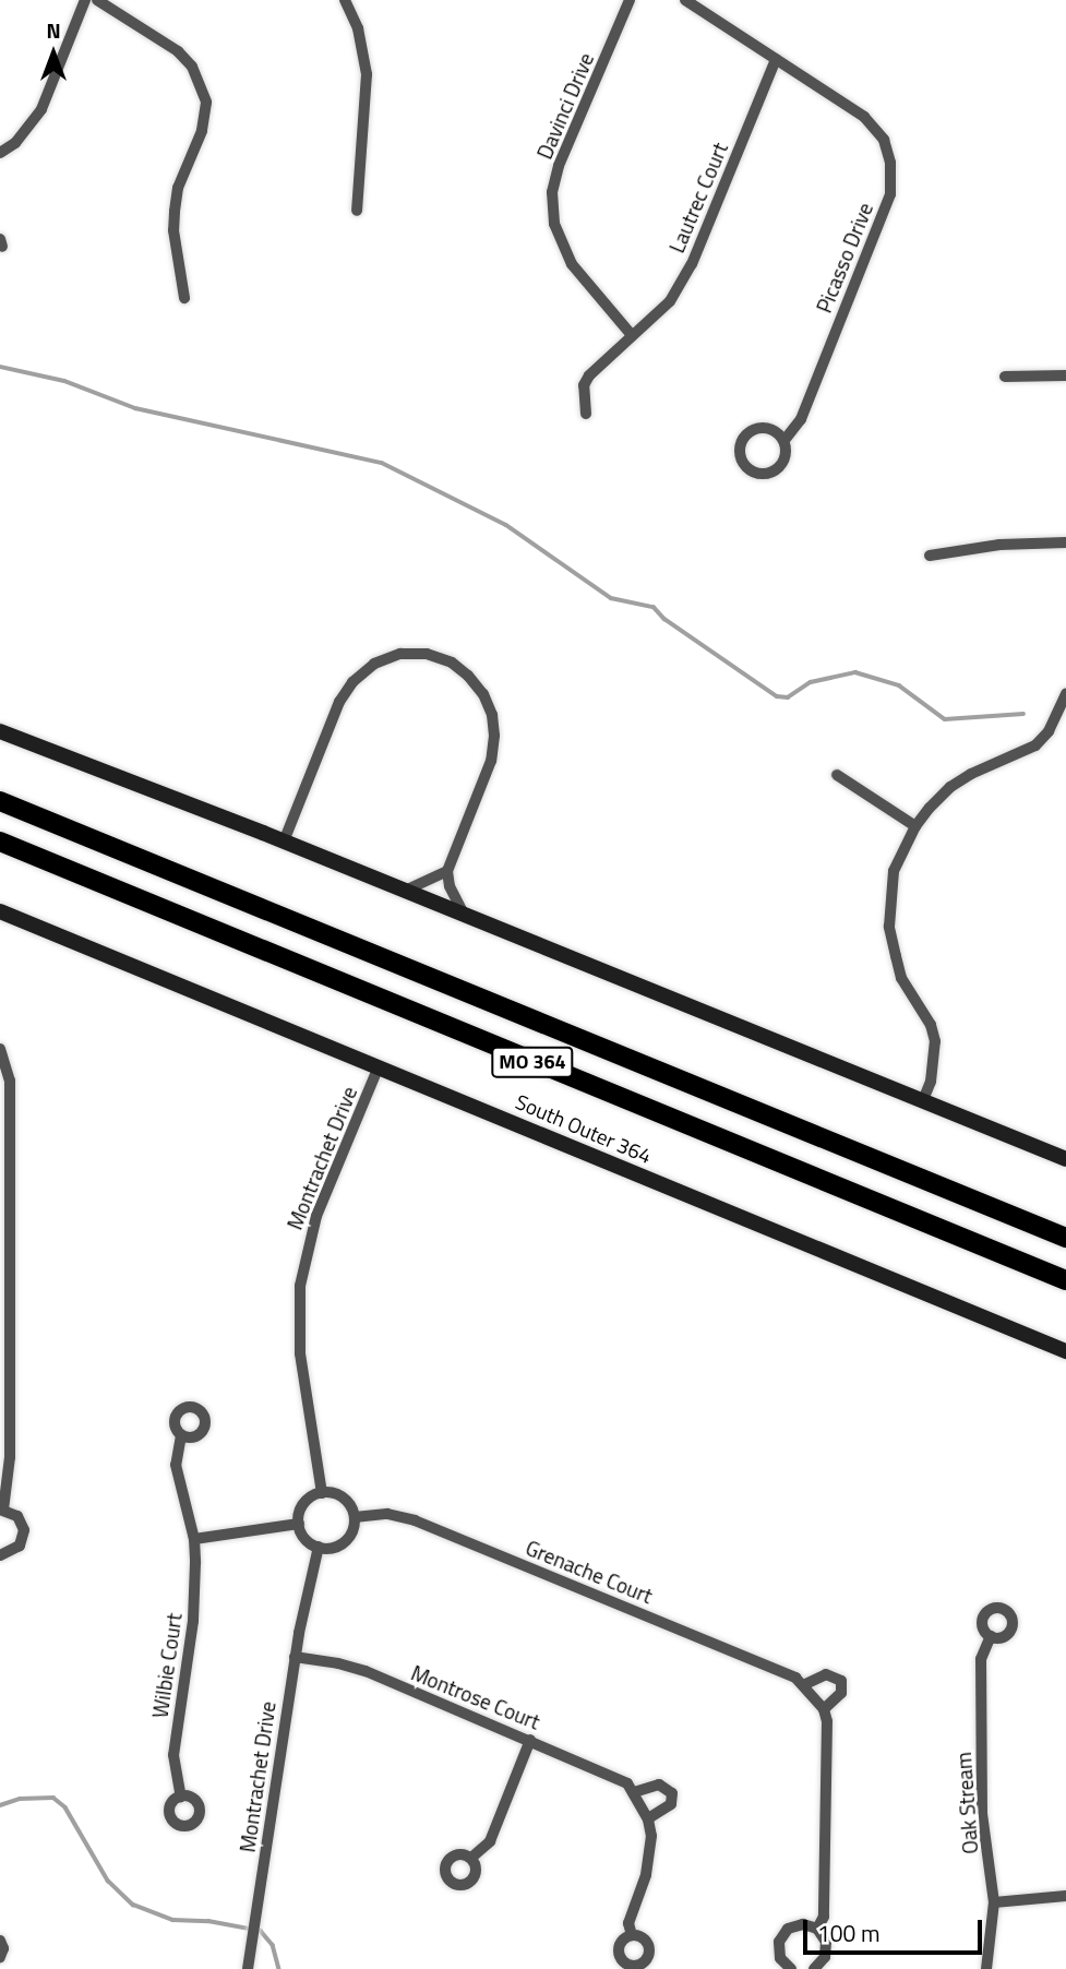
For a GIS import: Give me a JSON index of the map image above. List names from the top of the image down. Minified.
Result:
{"streets":{"highway":["MO 364"],"main road":["South Outer 364"],"street":["Davinci Drive","Lautrec Court","Picasso Drive","Montrachet Drive","Grenache Court","Wilbie Court","Montrose Court","Oak Stream"]},"crossings":[["Davinci Drive","Lautrec Court"],["Lautrec Court","Picasso Drive"],["South Outer 364","Montrachet Drive"],["Montrachet Drive","Grenache Court"],["Montrachet Drive","Montrose Court"]],"scale_bar":"100 m","north":"top"}
